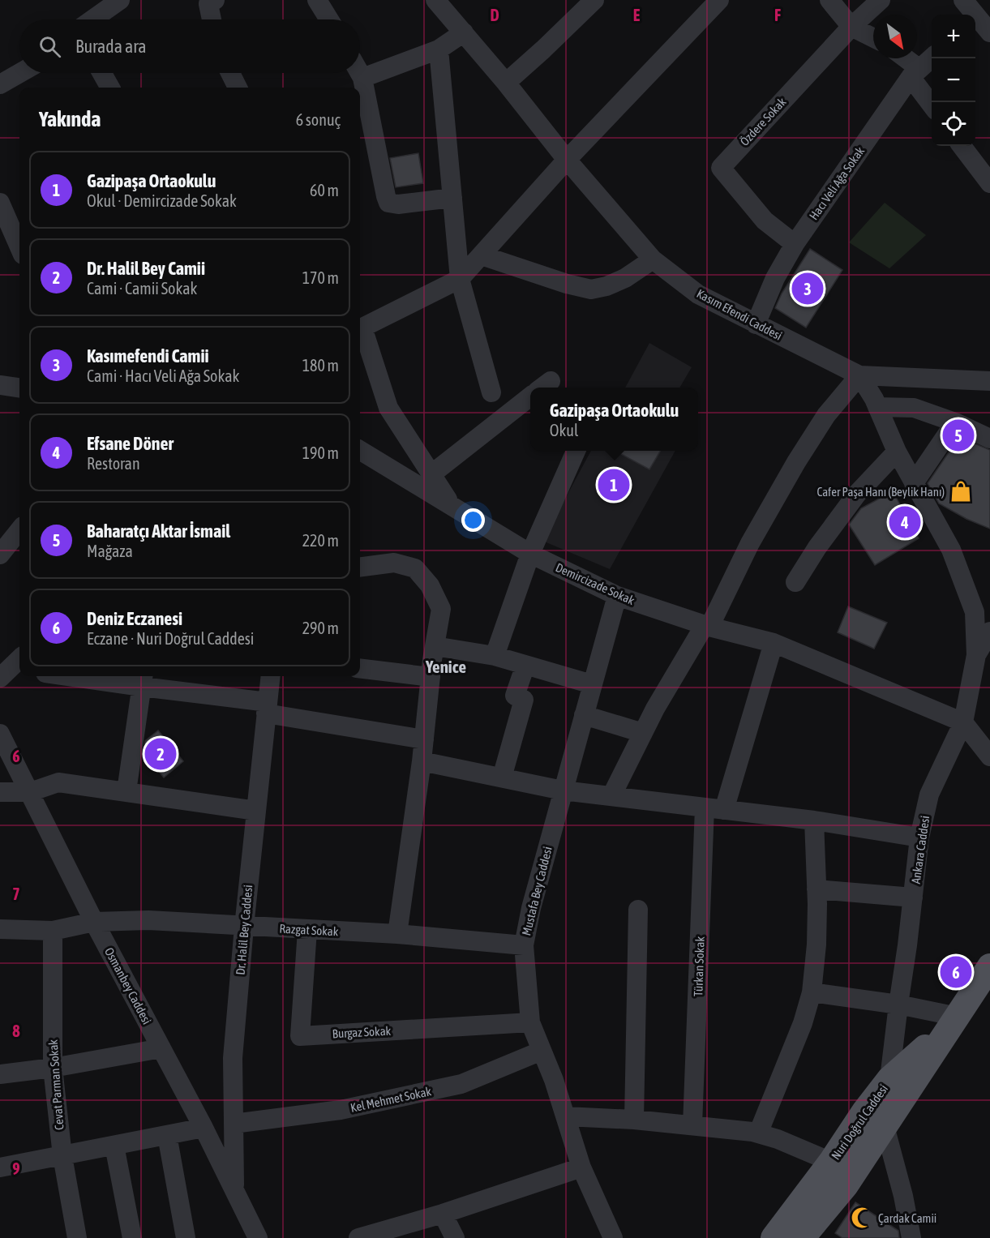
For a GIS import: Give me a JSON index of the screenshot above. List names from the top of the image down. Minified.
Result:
{"streets":{"main road":["Nuri Doğrul Caddesi"],"street":["Özdere Sokak","Hacı Veli Ağa Sokak","Kasım Efendi Caddesi","Demircizade Sokak","Ankara Caddesi","Mustafa Bey Caddesi","Dr. Halil Bey Caddesi","Razgat Sokak","Türkan Sokak","Osmanbey Caddesi","Burgaz Sokak","Cevat Parman Sokak","Kel Mehmet Sokak"]},"crossings":[["Özdere Sokak","Hacı Veli Ağa Sokak"],["Hacı Veli Ağa Sokak","Kasım Efendi Caddesi"],["Demircizade Sokak","Ankara Caddesi"],["Demircizade Sokak","Mustafa Bey Caddesi"],["Ankara Caddesi","Nuri Doğrul Caddesi"],["Mustafa Bey Caddesi","Razgat Sokak"],["Mustafa Bey Caddesi","Burgaz Sokak"],["Mustafa Bey Caddesi","Kel Mehmet Sokak"],["Dr. Halil Bey Caddesi","Razgat Sokak"],["Dr. Halil Bey Caddesi","Osmanbey Caddesi"],["Dr. Halil Bey Caddesi","Kel Mehmet Sokak"],["Razgat Sokak","Osmanbey Caddesi"],["Razgat Sokak","Burgaz Sokak"],["Razgat Sokak","Cevat Parman Sokak"]],"districts":["Yenice"],"places":{"shop":["Cafer Paşa Hanı (Beylik Hanı)"],"mosque":["Çardak Camii"]},"north":"bottom right","page":{"map_buttons":["+","−"],"search":"Burada ara","heading":["Yakında","6 sonuç"],"list":[{"mark":"1","name":"Gazipaşa Ortaokulu","note":"Okul · Demircizade Sokak","value":"60 m"},{"mark":"2","name":"Dr. Halil Bey Camii","note":"Cami · Camii Sokak","value":"170 m"},{"mark":"3","name":"Kasımefendi Camii","note":"Cami · Hacı Veli Ağa Sokak","value":"180 m"},{"mark":"4","name":"Efsane Döner","note":"Restoran","value":"190 m"},{"mark":"5","name":"Baharatçı Aktar İsmail","note":"Mağaza","value":"220 m"},{"mark":"6","name":"Deniz Eczanesi","note":"Eczane · Nuri Doğrul Caddesi","value":"290 m"}],"pins":["3","5","1","4","2","6"],"popup":["Gazipaşa Ortaokulu","Okul"]},"grid":{"columns":["D","E","F"],"rows":["6","7","8","9"]}}
